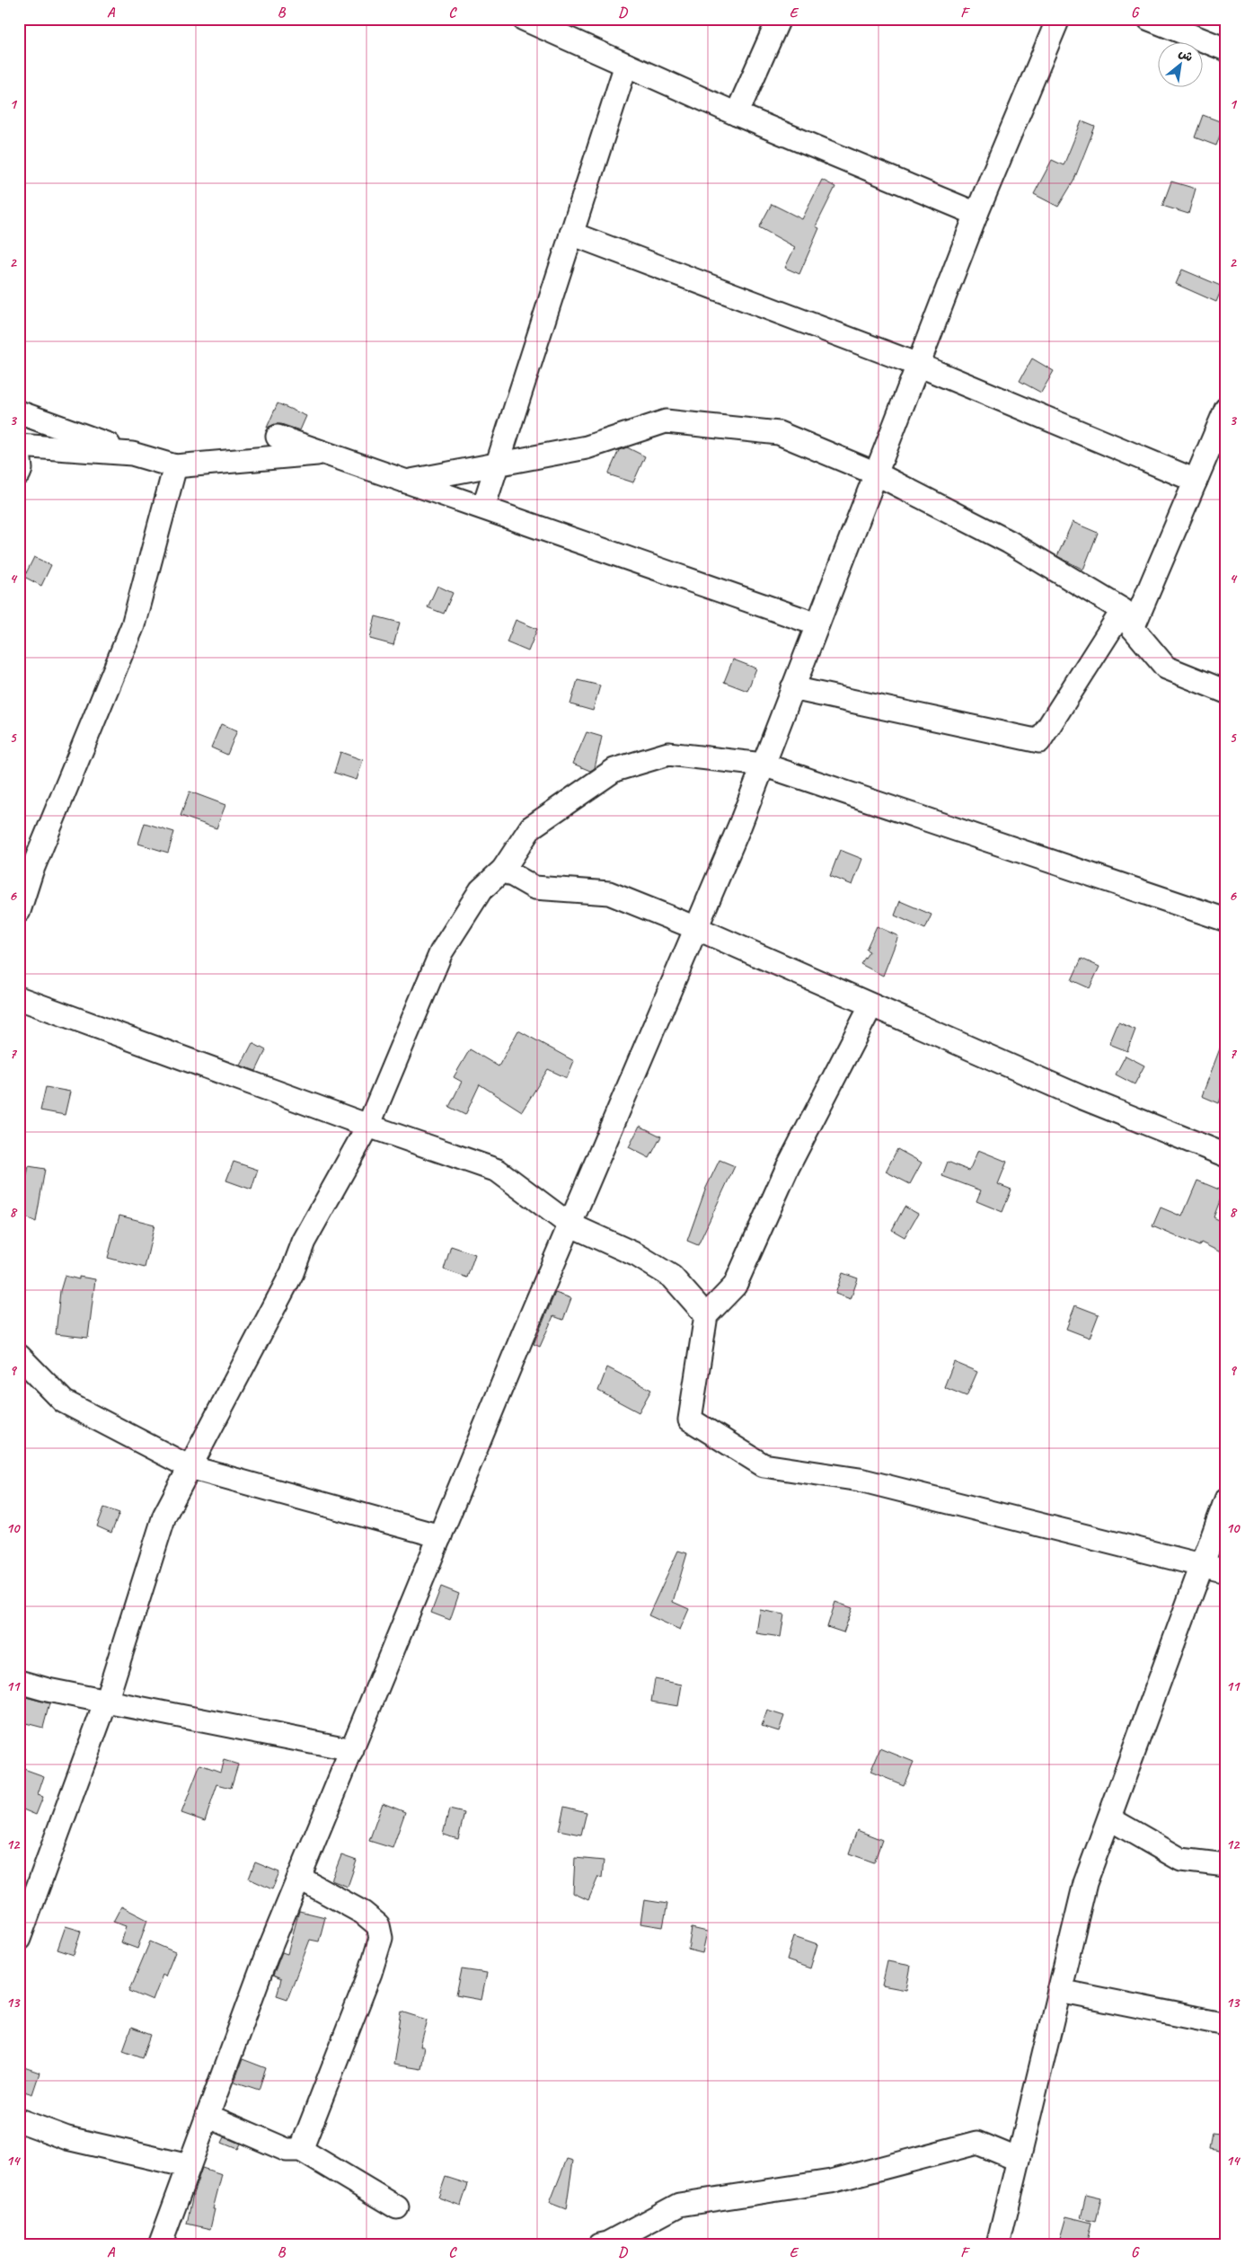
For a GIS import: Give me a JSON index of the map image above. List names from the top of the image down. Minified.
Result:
{"north":"top right","grid":{"columns":["A","B","C","D","E","F","G"],"rows":["1","2","3","4","5","6","7","8","9","10","11","12","13","14"]}}
